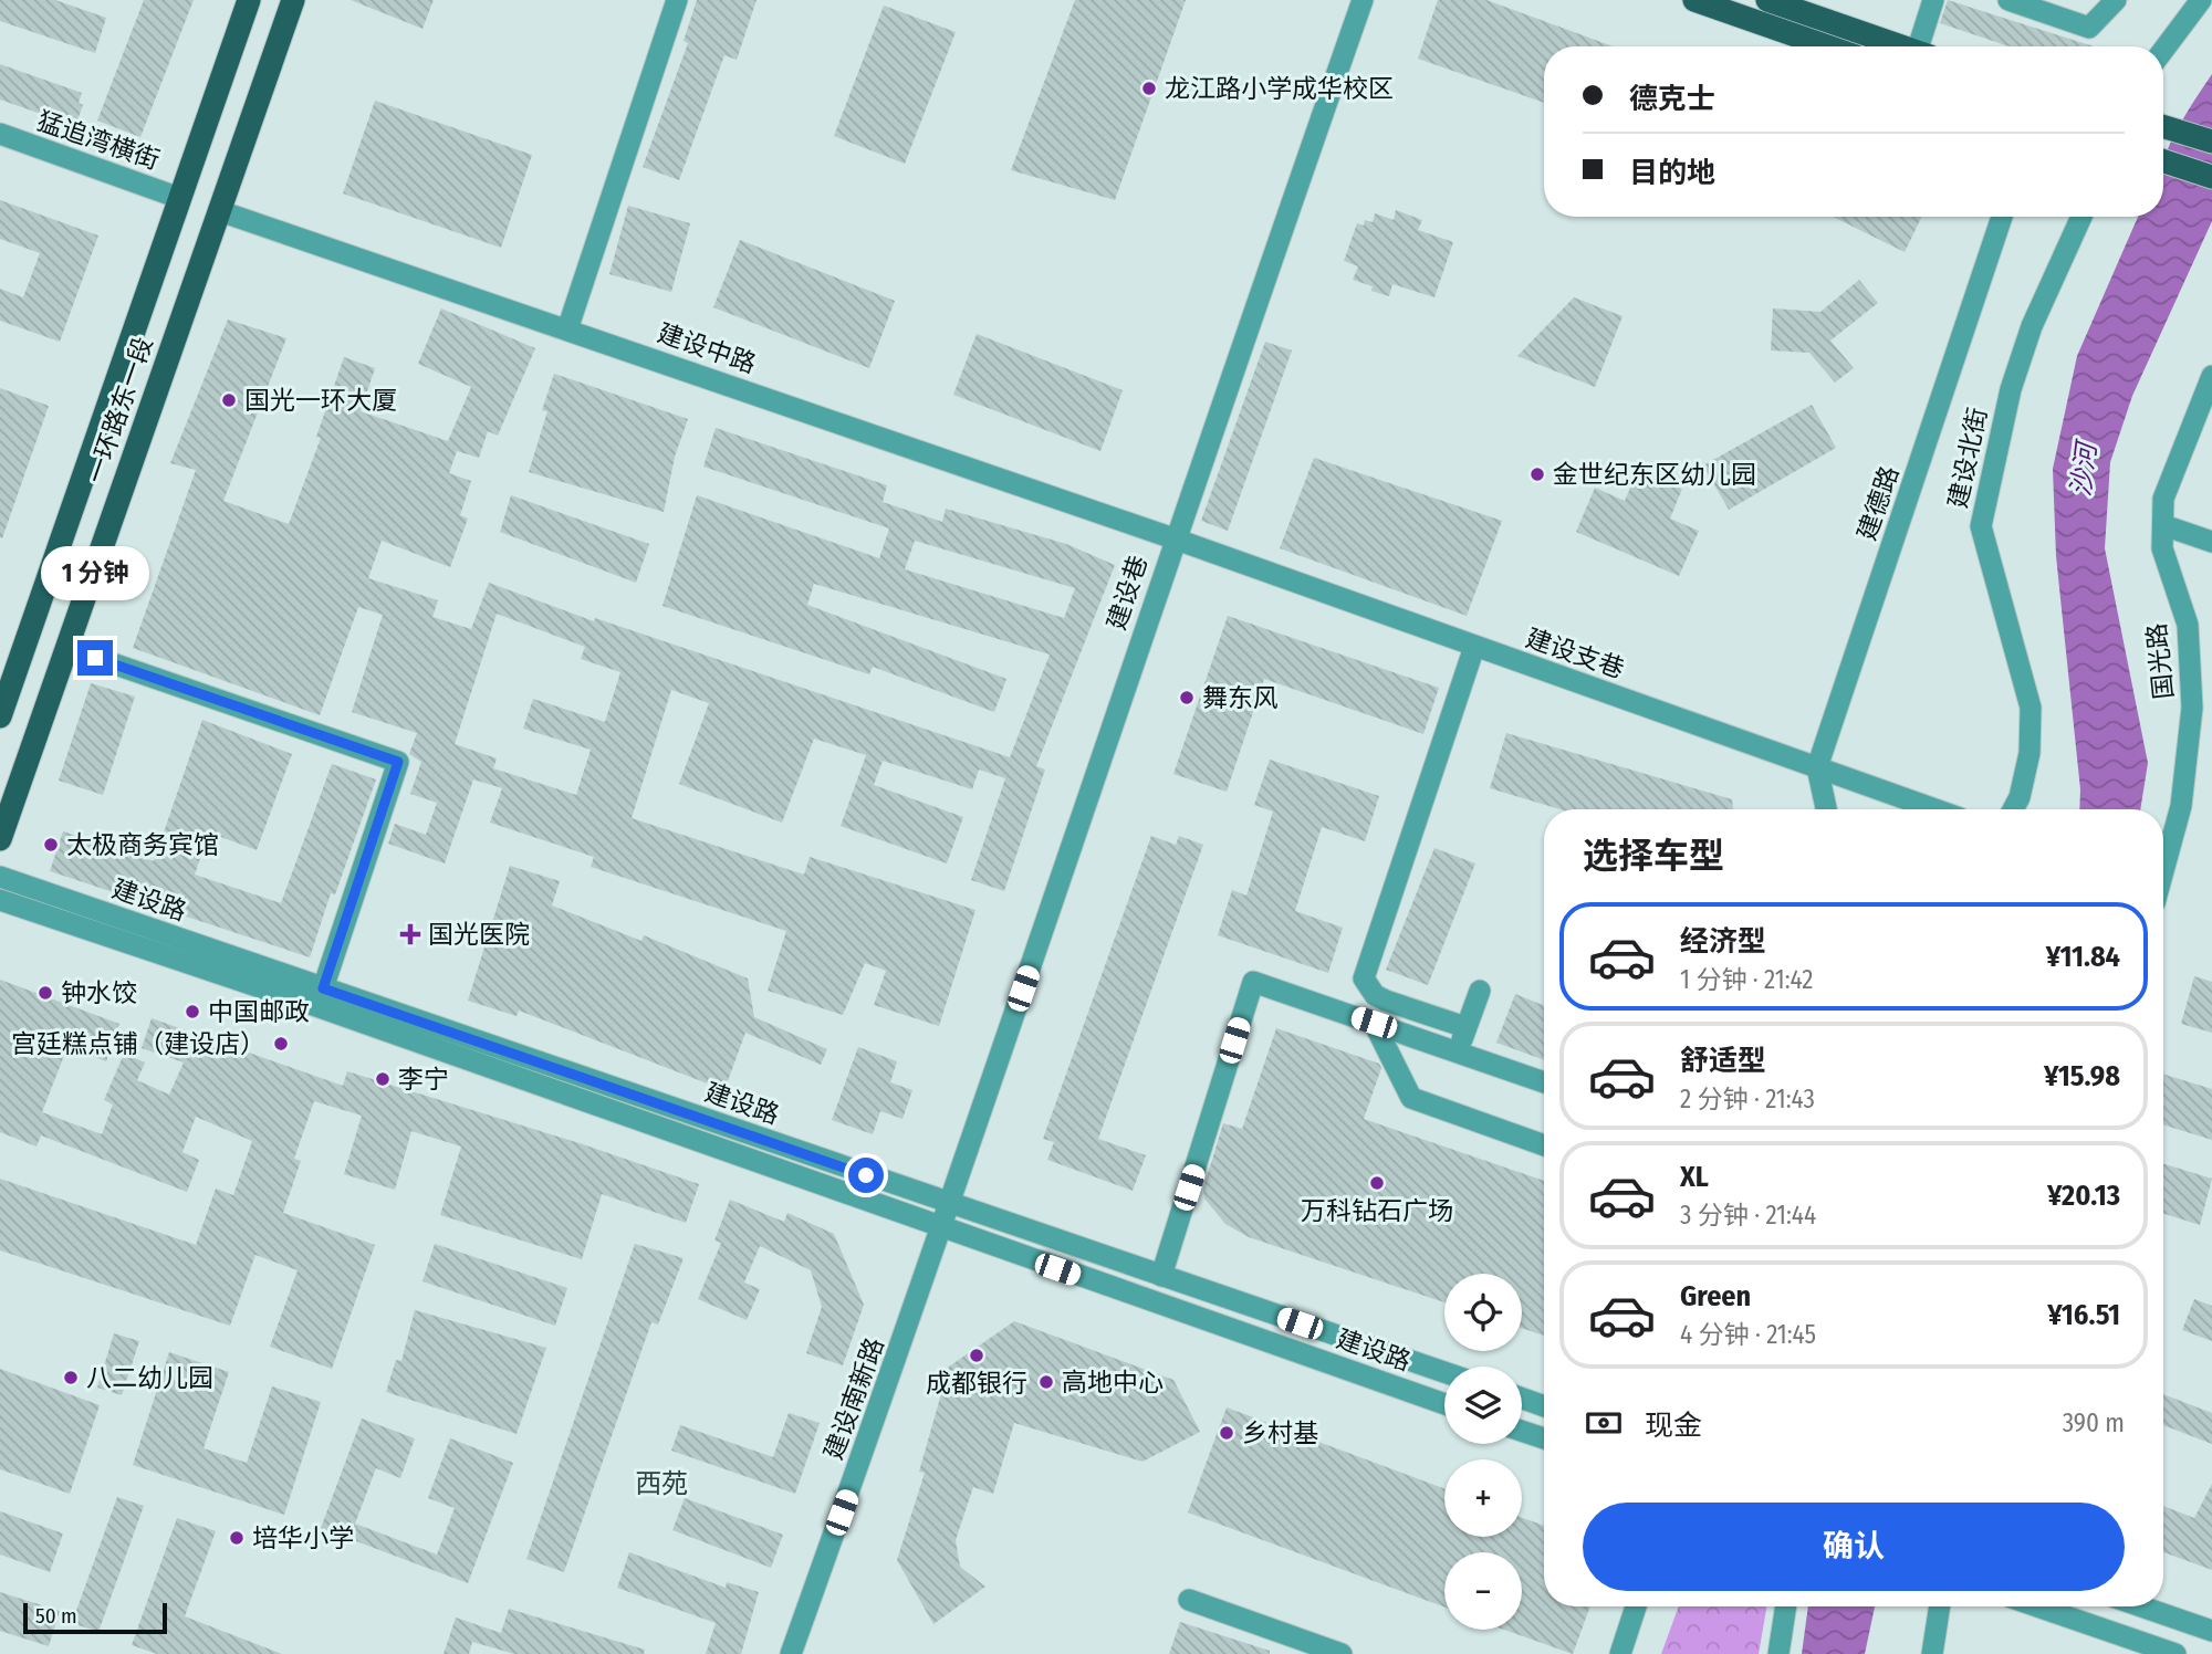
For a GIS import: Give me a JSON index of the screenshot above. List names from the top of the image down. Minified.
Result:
{"streets":{"main road":["一环路东一段"],"street":["猛追湾横街","建设中路","建设北街","建德路","建设巷","建设支巷","国光路","建设路","建设南新路"]},"crossings":[["猛追湾横街","一环路东一段"],["建设中路","一环路东一段"],["建设中路","建设巷"],["建设中路","建设支巷"],["建德路","建设支巷"],["建设巷","建设支巷"],["建设巷","建设路"],["建设巷","建设南新路"],["建设路","建设南新路"]],"districts":["西苑"],"water":["沙河"],"places":{"other":["龙江路小学成华校区","国光一环大厦","金世纪东区幼儿园","舞东风","太极商务宾馆","钟水饺","中国邮政","宫廷糕点铺（建设店）","李宁","万科钻石广场","成都银行","八二幼儿园","高地中心","乡村基","培华小学"],"health":["国光医院"]},"scale_bar":"50 m","page":{"banner":["德克士","目的地"],"bubble":"1 分钟","heading":"选择车型","list":[{"name":"经济型","note":"1 分钟 · 21:42","value":"¥11.84"},{"name":"舒适型","note":"2 分钟 · 21:43","value":"¥15.98"},{"name":"XL","note":"3 分钟 · 21:44","value":"¥20.13"},{"name":"Green","note":"4 分钟 · 21:45","value":"¥16.51"}],"map_buttons":["+","−"],"pay":["现金","390 m"],"buttons":"确认","scale":"50 m"}}
